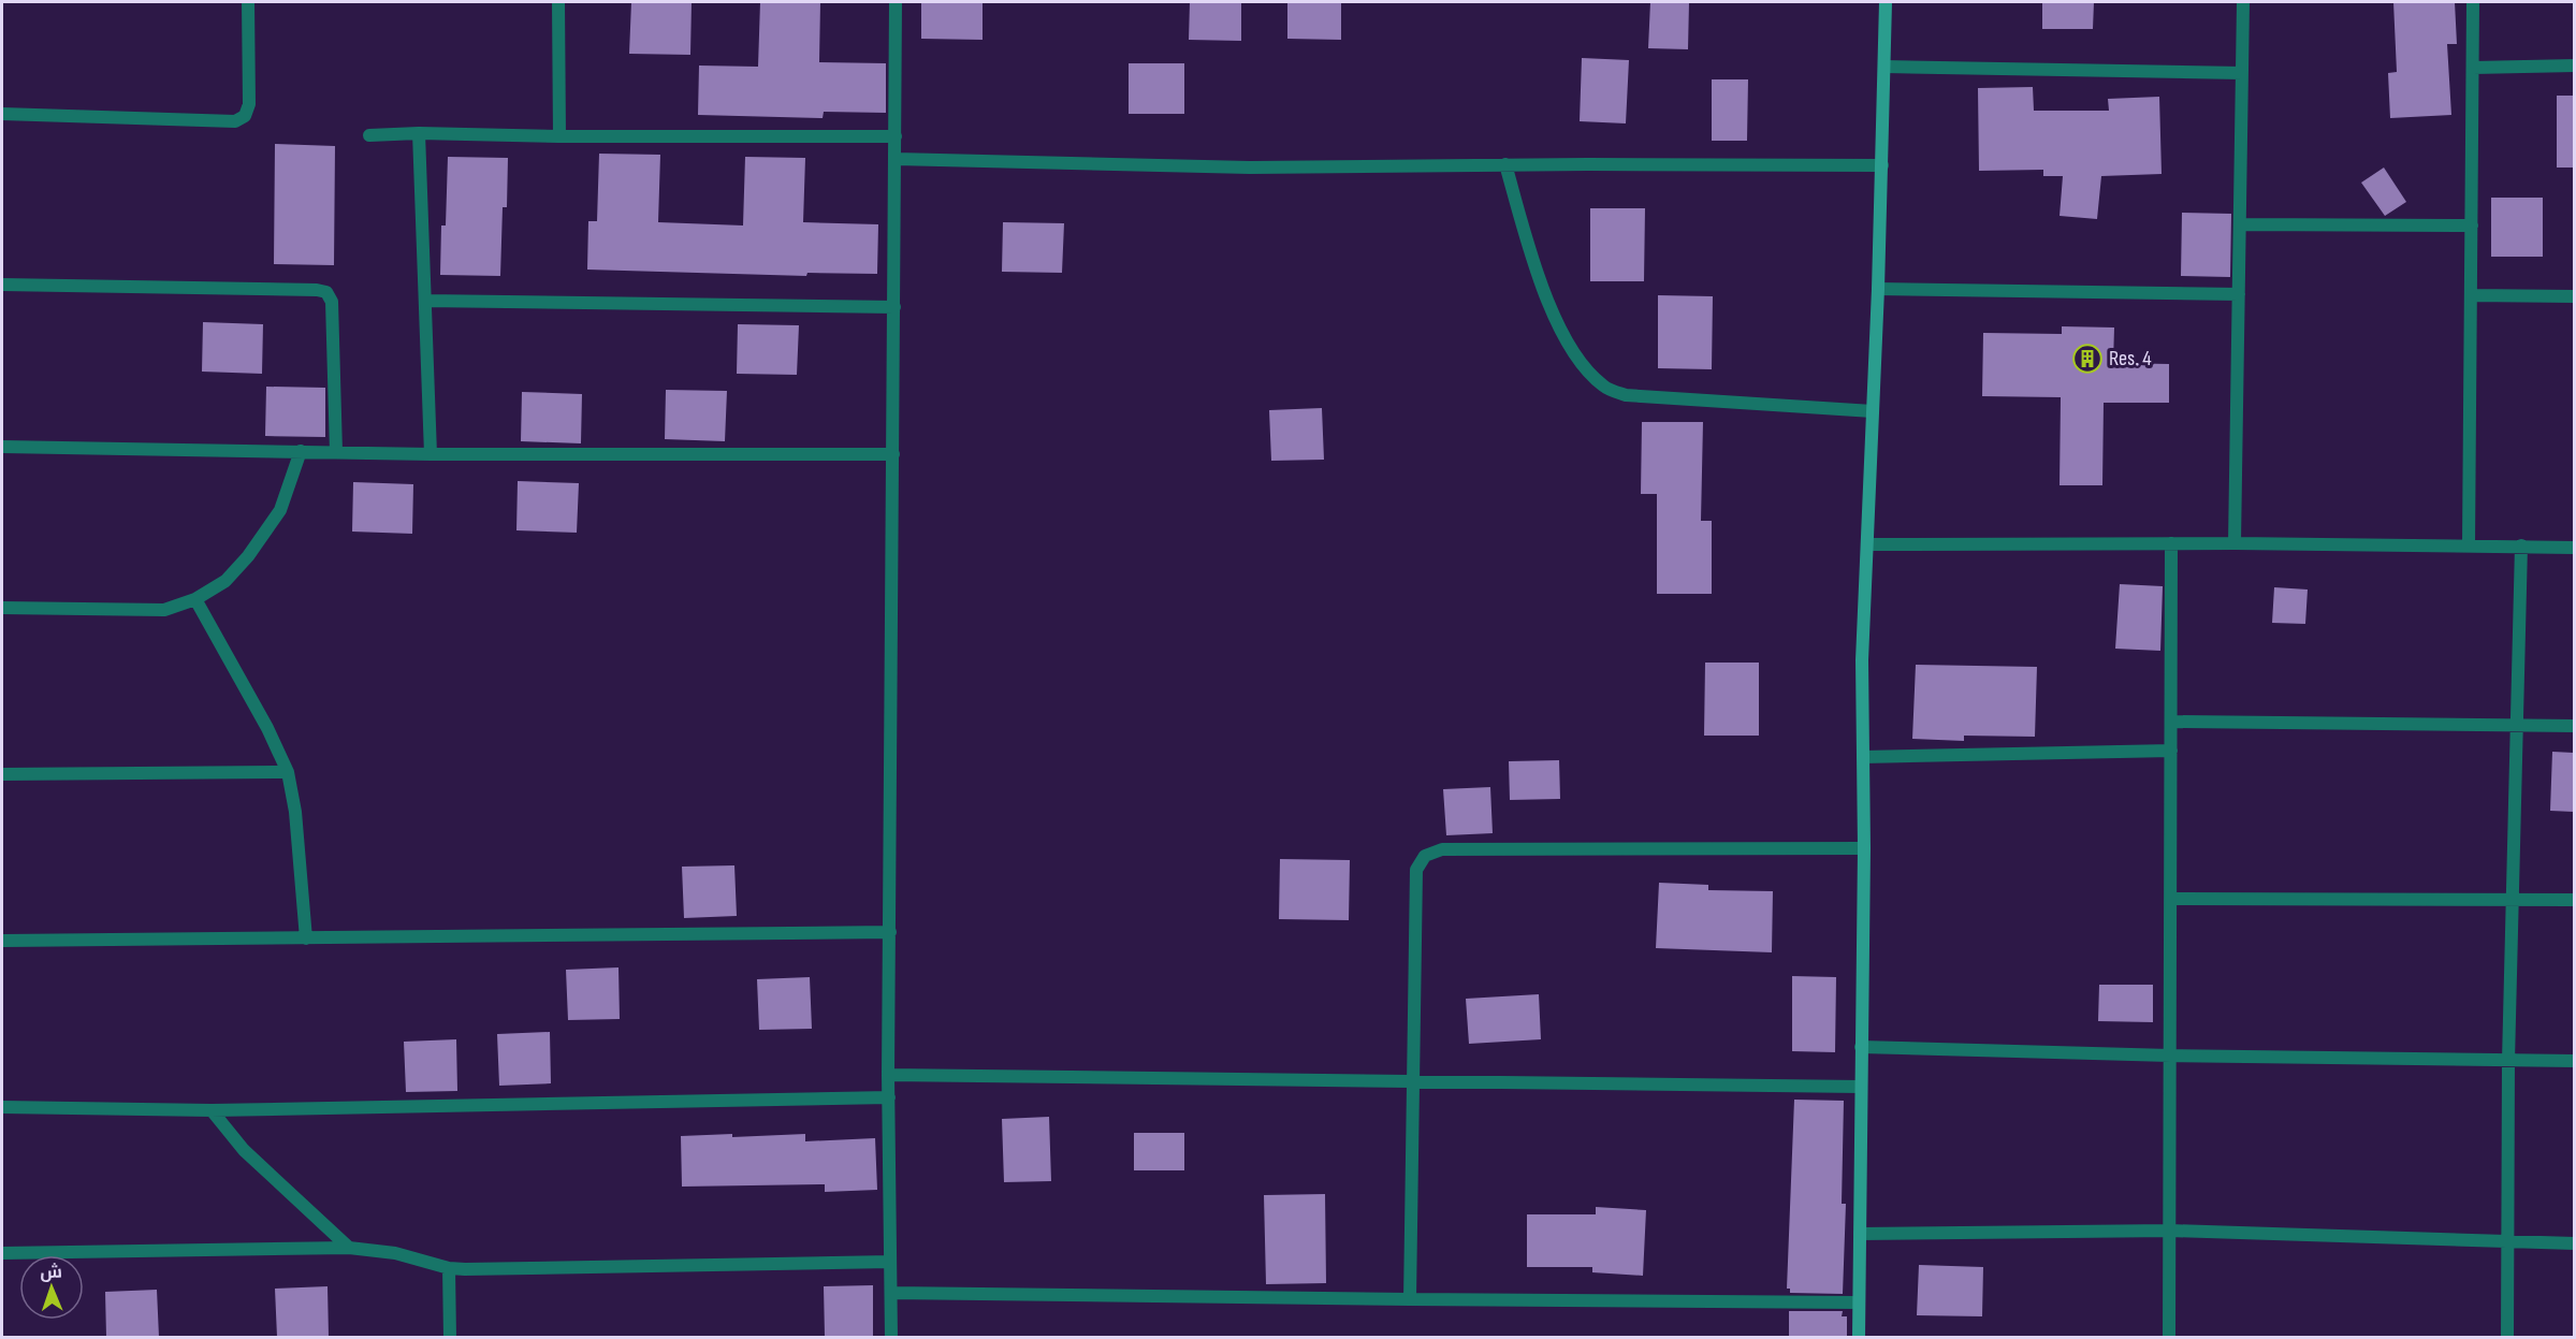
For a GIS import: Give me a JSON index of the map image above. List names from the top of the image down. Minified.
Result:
{"places":{"building":["Res. 4"]},"north":"top"}
